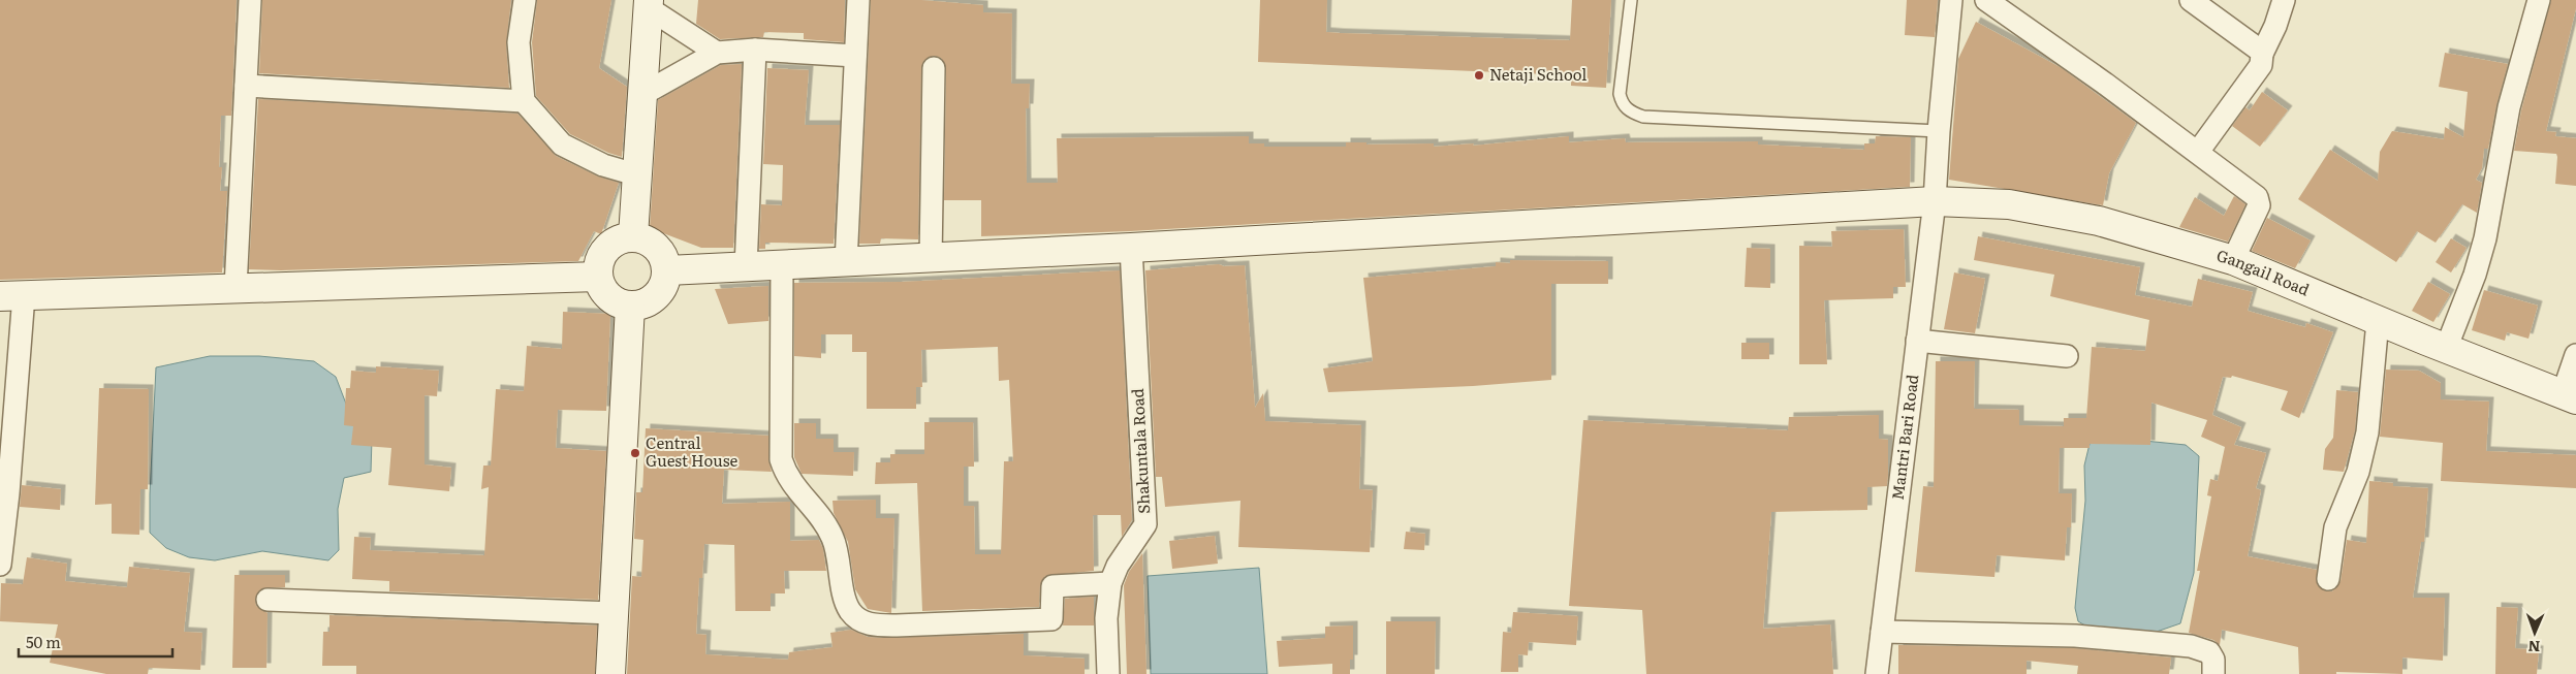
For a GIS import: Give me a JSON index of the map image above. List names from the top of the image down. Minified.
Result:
{"streets":{"street":["Gangail Road","Mantri Bari Road","Shakuntala Road"]},"crossings":[["Gangail Road","Mantri Bari Road"],["Gangail Road","Shakuntala Road"]],"places":["Netaji School","Central Guest House"],"scale_bar":"50 m","north":"bottom"}
